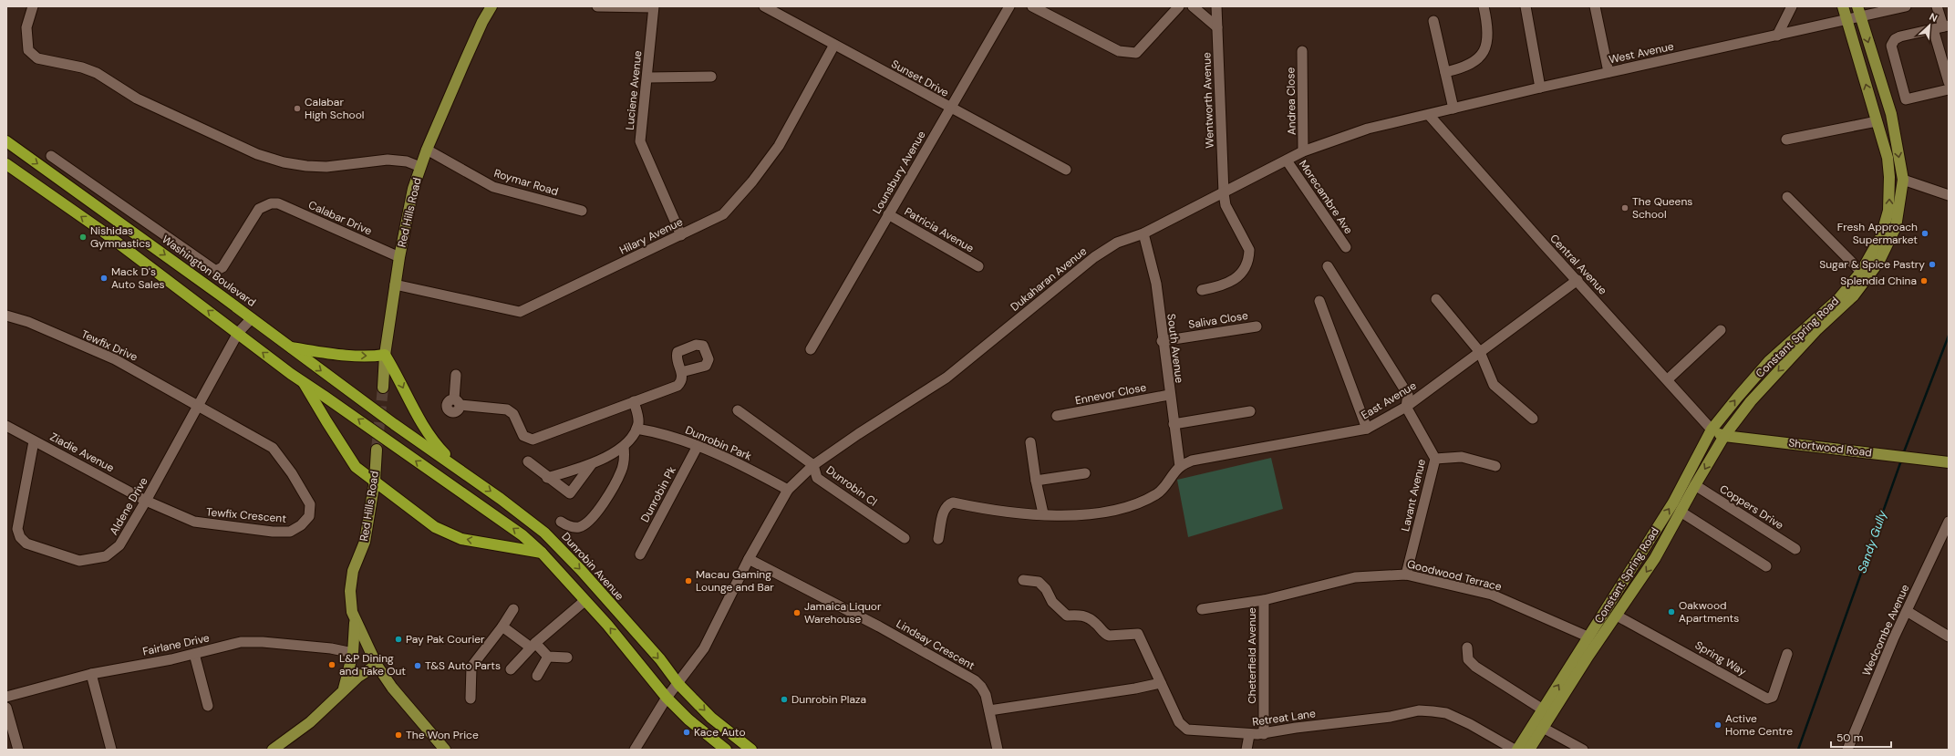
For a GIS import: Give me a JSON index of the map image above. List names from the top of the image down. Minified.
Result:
{"streets":{"highway":["Washington Boulevard","Dunrobin Avenue"],"main road":["Red Hills Road","Constant Spring Road","Shortwood Road"],"street":["West Avenue","Sunset Drive","Luciene Avenue","Wentworth Avenue","Andrea Close","Lounsbury Avenue","Roymar Road","Morecambre Ave","Calabar Drive","Patricia Avenue","Hilary Avenue","Central Avenue","Dukaharan Avenue","Saliva Close","Tewfix Drive","South Avenue","Ennevor Close","East Avenue","Dunrobin Park","Ziadie Avenue","Dunrobin Cl","Dunrobin Pk","Lavant Avenue","Aldene Drive","Coppers Drive","Tewfix Crescent","Goodwood Terrace","Wedcombe Avenue","Fairlane Drive","Lindsay Crescent","Cheterfield Avenue","Spring Way","Retreat Lane"]},"crossings":[["West Avenue","Central Avenue"],["West Avenue","Dukaharan Avenue"],["West Avenue","Constant Spring Road"],["Sunset Drive","Lounsbury Avenue"],["Sunset Drive","Hilary Avenue"],["Luciene Avenue","Hilary Avenue"],["Wentworth Avenue","Dukaharan Avenue"],["Andrea Close","Dukaharan Avenue"],["Lounsbury Avenue","Patricia Avenue"],["Roymar Road","Red Hills Road"],["Morecambre Ave","Dukaharan Avenue"],["Red Hills Road","Calabar Drive"],["Red Hills Road","Hilary Avenue"],["Central Avenue","Dukaharan Avenue"],["Central Avenue","Constant Spring Road"],["Central Avenue","East Avenue"],["Central Avenue","Shortwood Road"],["Washington Boulevard","Aldene Drive"],["Washington Boulevard","Dunrobin Avenue"],["Dukaharan Avenue","South Avenue"],["Dukaharan Avenue","Dunrobin Park"],["Dukaharan Avenue","Dunrobin Cl"],["Dukaharan Avenue","Lindsay Crescent"],["Saliva Close","South Avenue"],["Constant Spring Road","Shortwood Road"],["Constant Spring Road","Coppers Drive"],["Constant Spring Road","Goodwood Terrace"],["Constant Spring Road","Spring Way"],["Tewfix Drive","Aldene Drive"],["Tewfix Drive","Tewfix Crescent"],["South Avenue","Ennevor Close"],["South Avenue","East Avenue"],["East Avenue","Lavant Avenue"],["Dunrobin Park","Dunrobin Pk"],["Ziadie Avenue","Aldene Drive"],["Ziadie Avenue","Tewfix Crescent"],["Lavant Avenue","Goodwood Terrace"],["Aldene Drive","Tewfix Crescent"],["Goodwood Terrace","Cheterfield Avenue"],["Cheterfield Avenue","Retreat Lane"]],"water":["Sandy Gully"],"places":["Calabar High School","The Queens School","Fresh Approach Supermarket","Nishidas Gymnastics","Sugar & Spice Pastry","Mack D's Auto Sales","Splendid China","Macau Gaming Lounge and Bar","Oakwood Apartments","Jamaica Liquor Warehouse","Pay Pak Courier","L&P Dining and Take Out","T&S Auto Parts","Dunrobin Plaza","Active Home Centre","Kace Auto","The Won Price"],"scale_bar":"50 m","north":"top right"}
